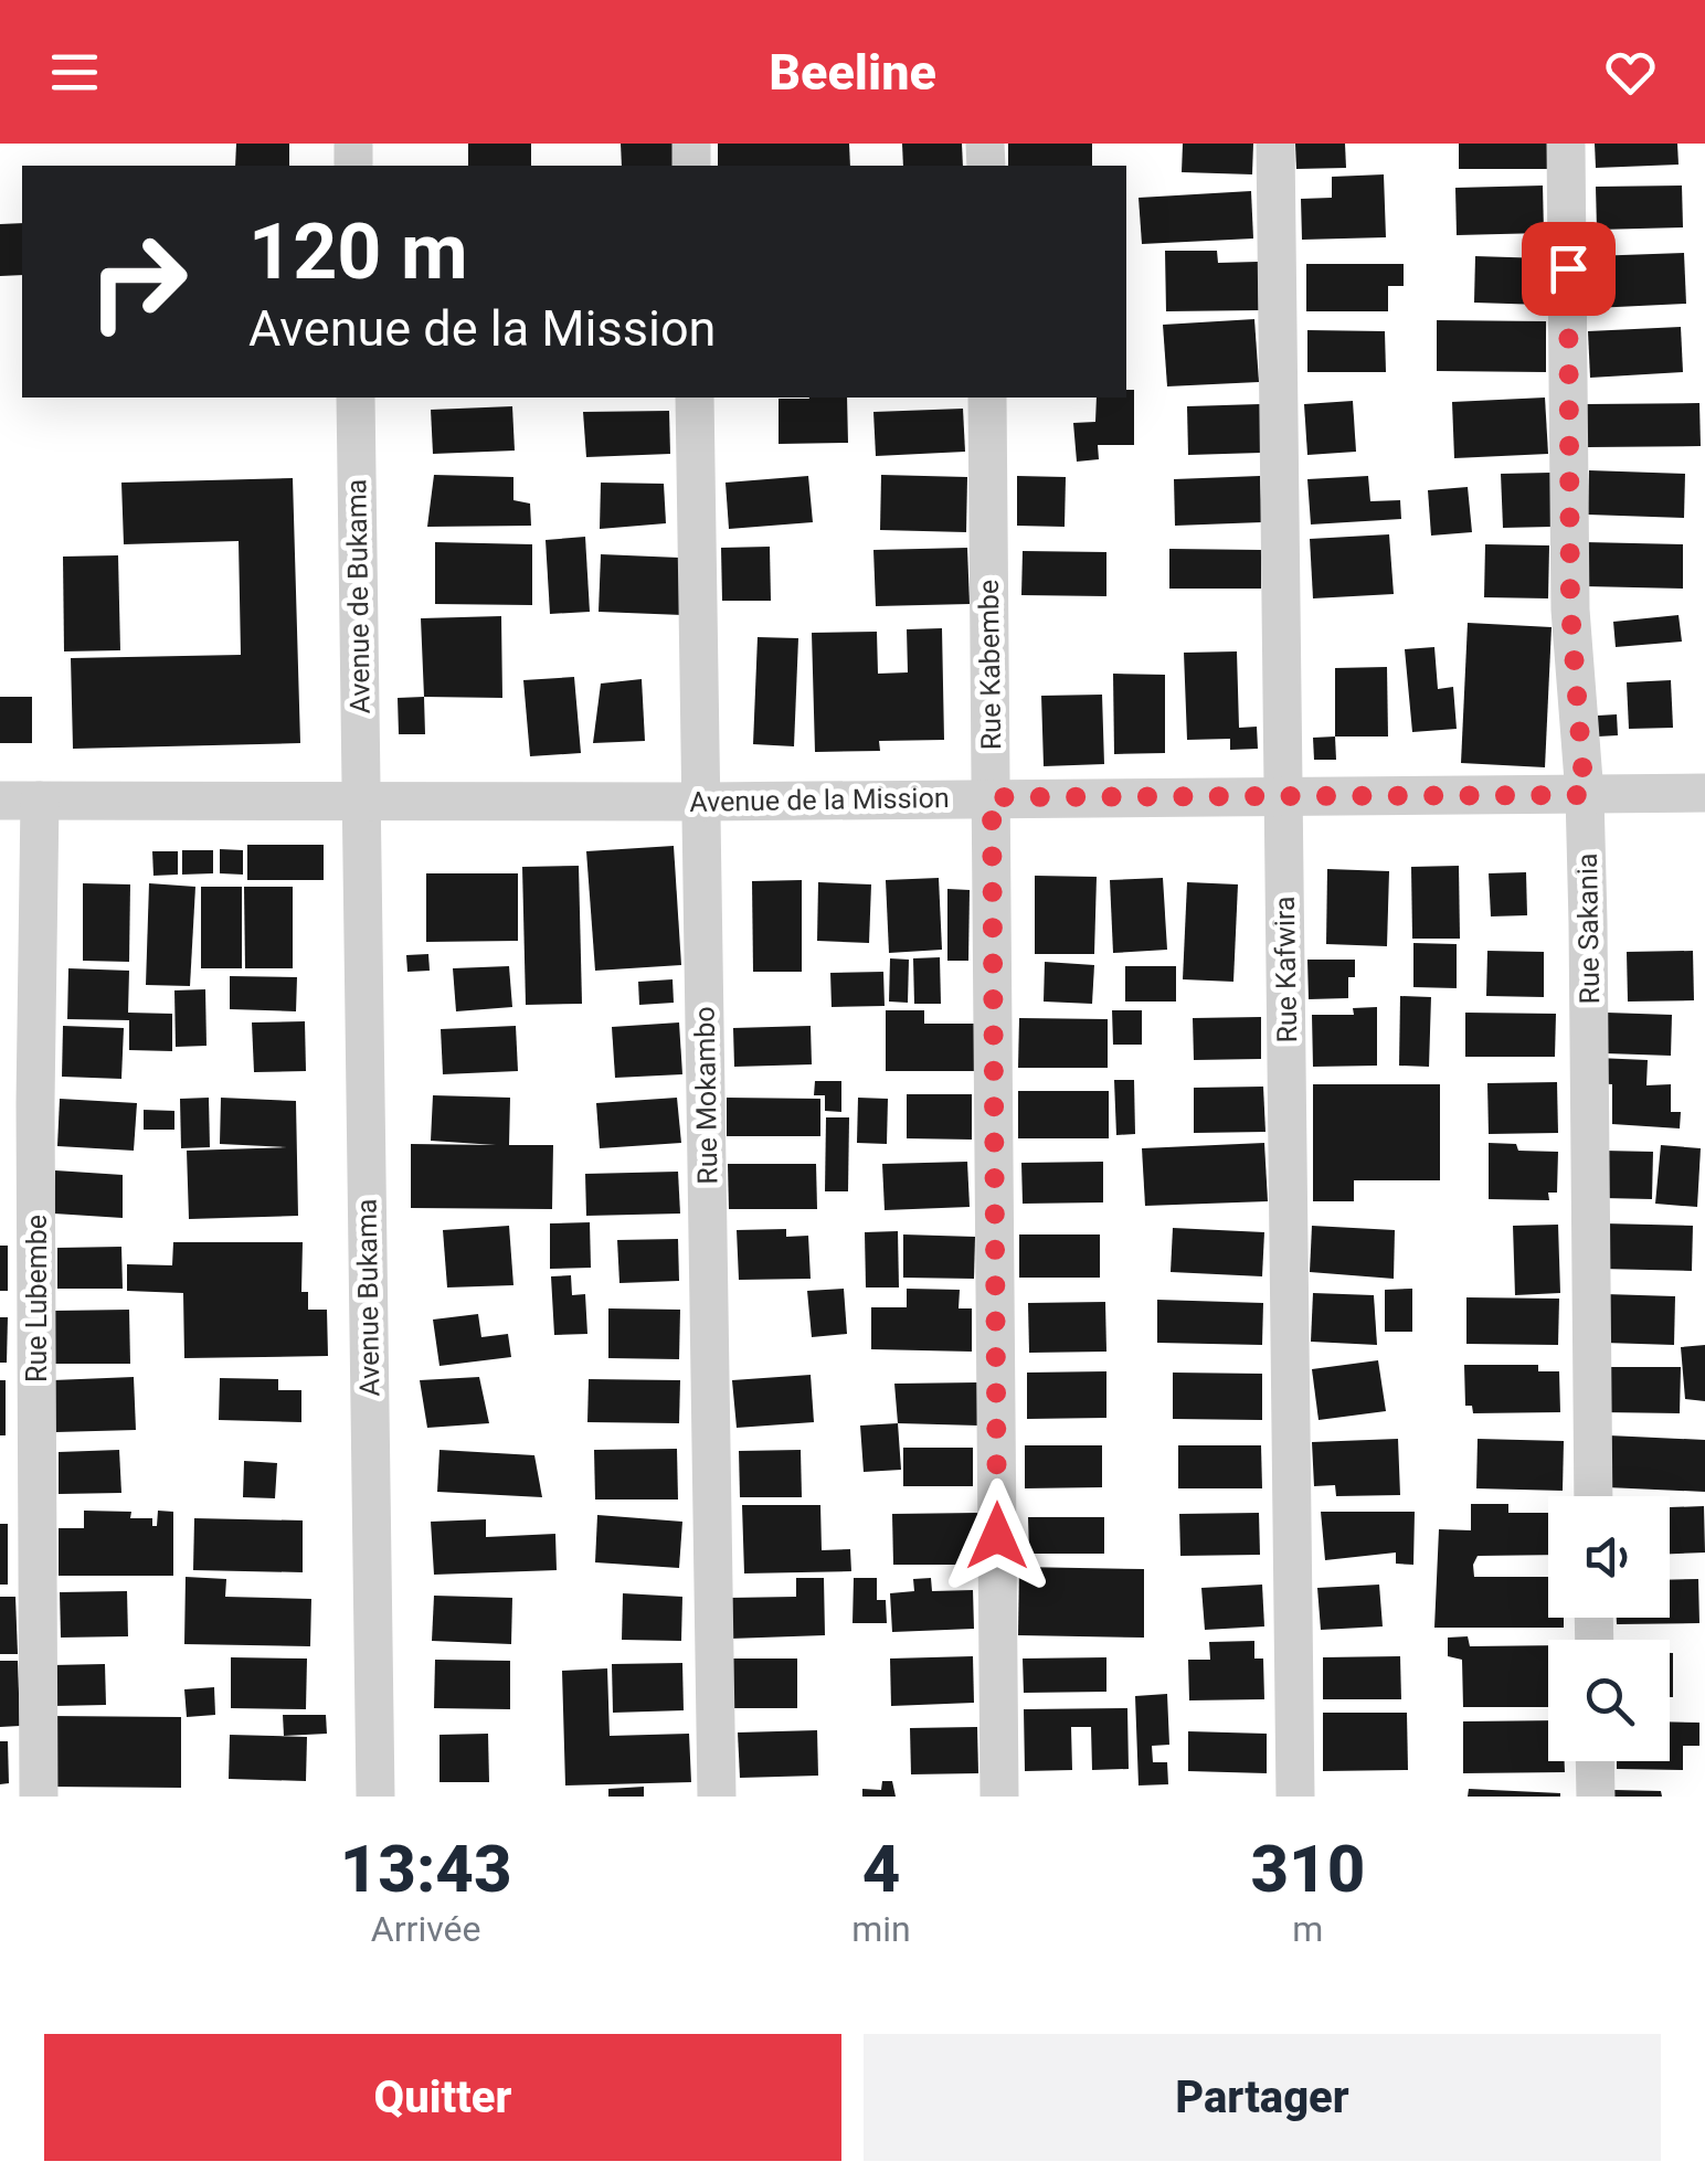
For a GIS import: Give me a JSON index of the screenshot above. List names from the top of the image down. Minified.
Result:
{"streets":{"street":["Avenue de Bukama","Rue Kabembe","Avenue de la Mission","Rue Sakania","Rue Kafwira","Rue Mokambo","Avenue Bukama","Rue Lubembe"]},"crossings":[["Avenue de Bukama","Avenue de la Mission"],["Avenue de Bukama","Avenue Bukama"],["Rue Kabembe","Avenue de la Mission"],["Avenue de la Mission","Rue Sakania"],["Avenue de la Mission","Rue Kafwira"],["Avenue de la Mission","Rue Mokambo"],["Avenue de la Mission","Avenue Bukama"],["Avenue de la Mission","Rue Lubembe"]],"page":{"header":"Beeline","turn":["120 m","Avenue de la Mission"],"eta":["13:43","Arrivée","4","min","310","m"],"buttons":["Quitter","Partager"]}}
